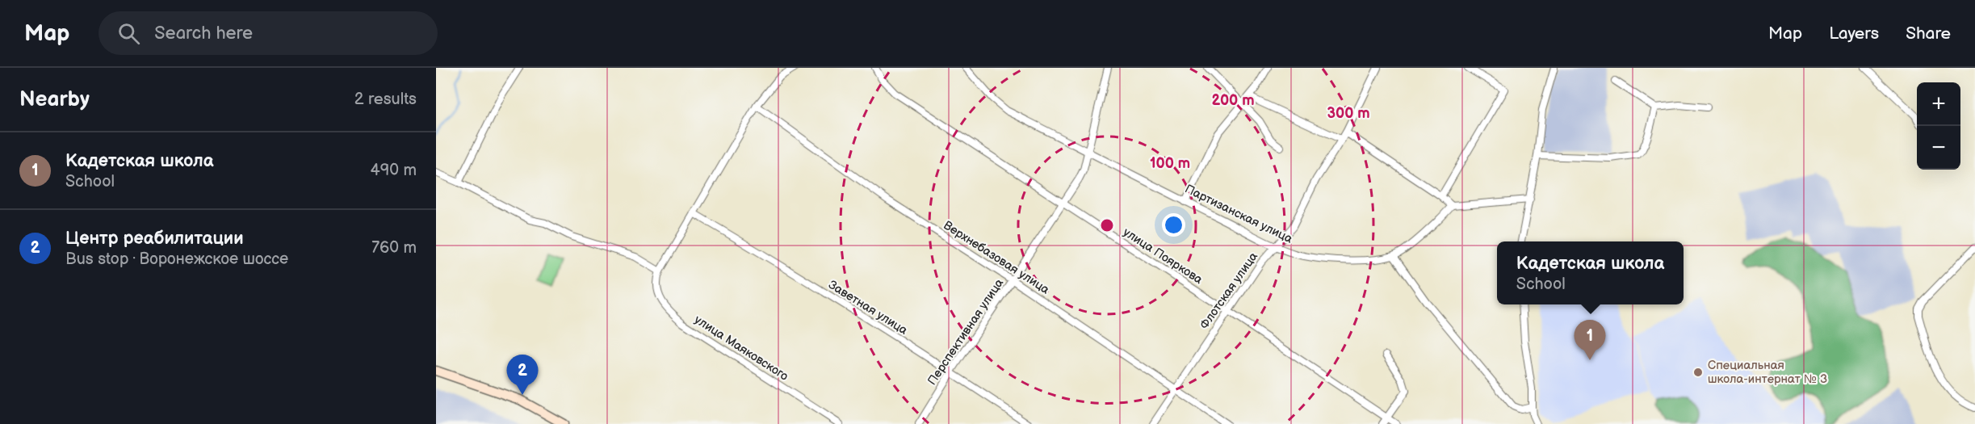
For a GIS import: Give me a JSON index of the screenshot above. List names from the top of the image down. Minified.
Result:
{"streets":{"street":["Партизанская улица","улица Пояркова","Верхнебазовая улица","Флотская улица","Заветная улица","Перспективная улица","улица Маяковского"]},"crossings":[["Партизанская улица","Флотская улица"],["Партизанская улица","Перспективная улица"],["улица Пояркова","Флотская улица"],["улица Пояркова","Перспективная улица"],["Верхнебазовая улица","Флотская улица"],["Верхнебазовая улица","Перспективная улица"],["Заветная улица","Перспективная улица"]],"places":["Специальная школа-интернат № 3"],"page":{"header":"Map","search":"Search here","nav":["Map","Layers","Share"],"heading":["Nearby","2 results"],"map_buttons":["+","−"],"list":[{"mark":"1","name":"Кадетская школа","note":"School","value":"490 m"},{"mark":"2","name":"Центр реабилитации","note":"Bus stop · Воронежское шоссе","value":"760 m"}],"popup":["Кадетская школа","School"],"pins":["1","2"]},"rings":["200 m","300 m","100 m"]}
